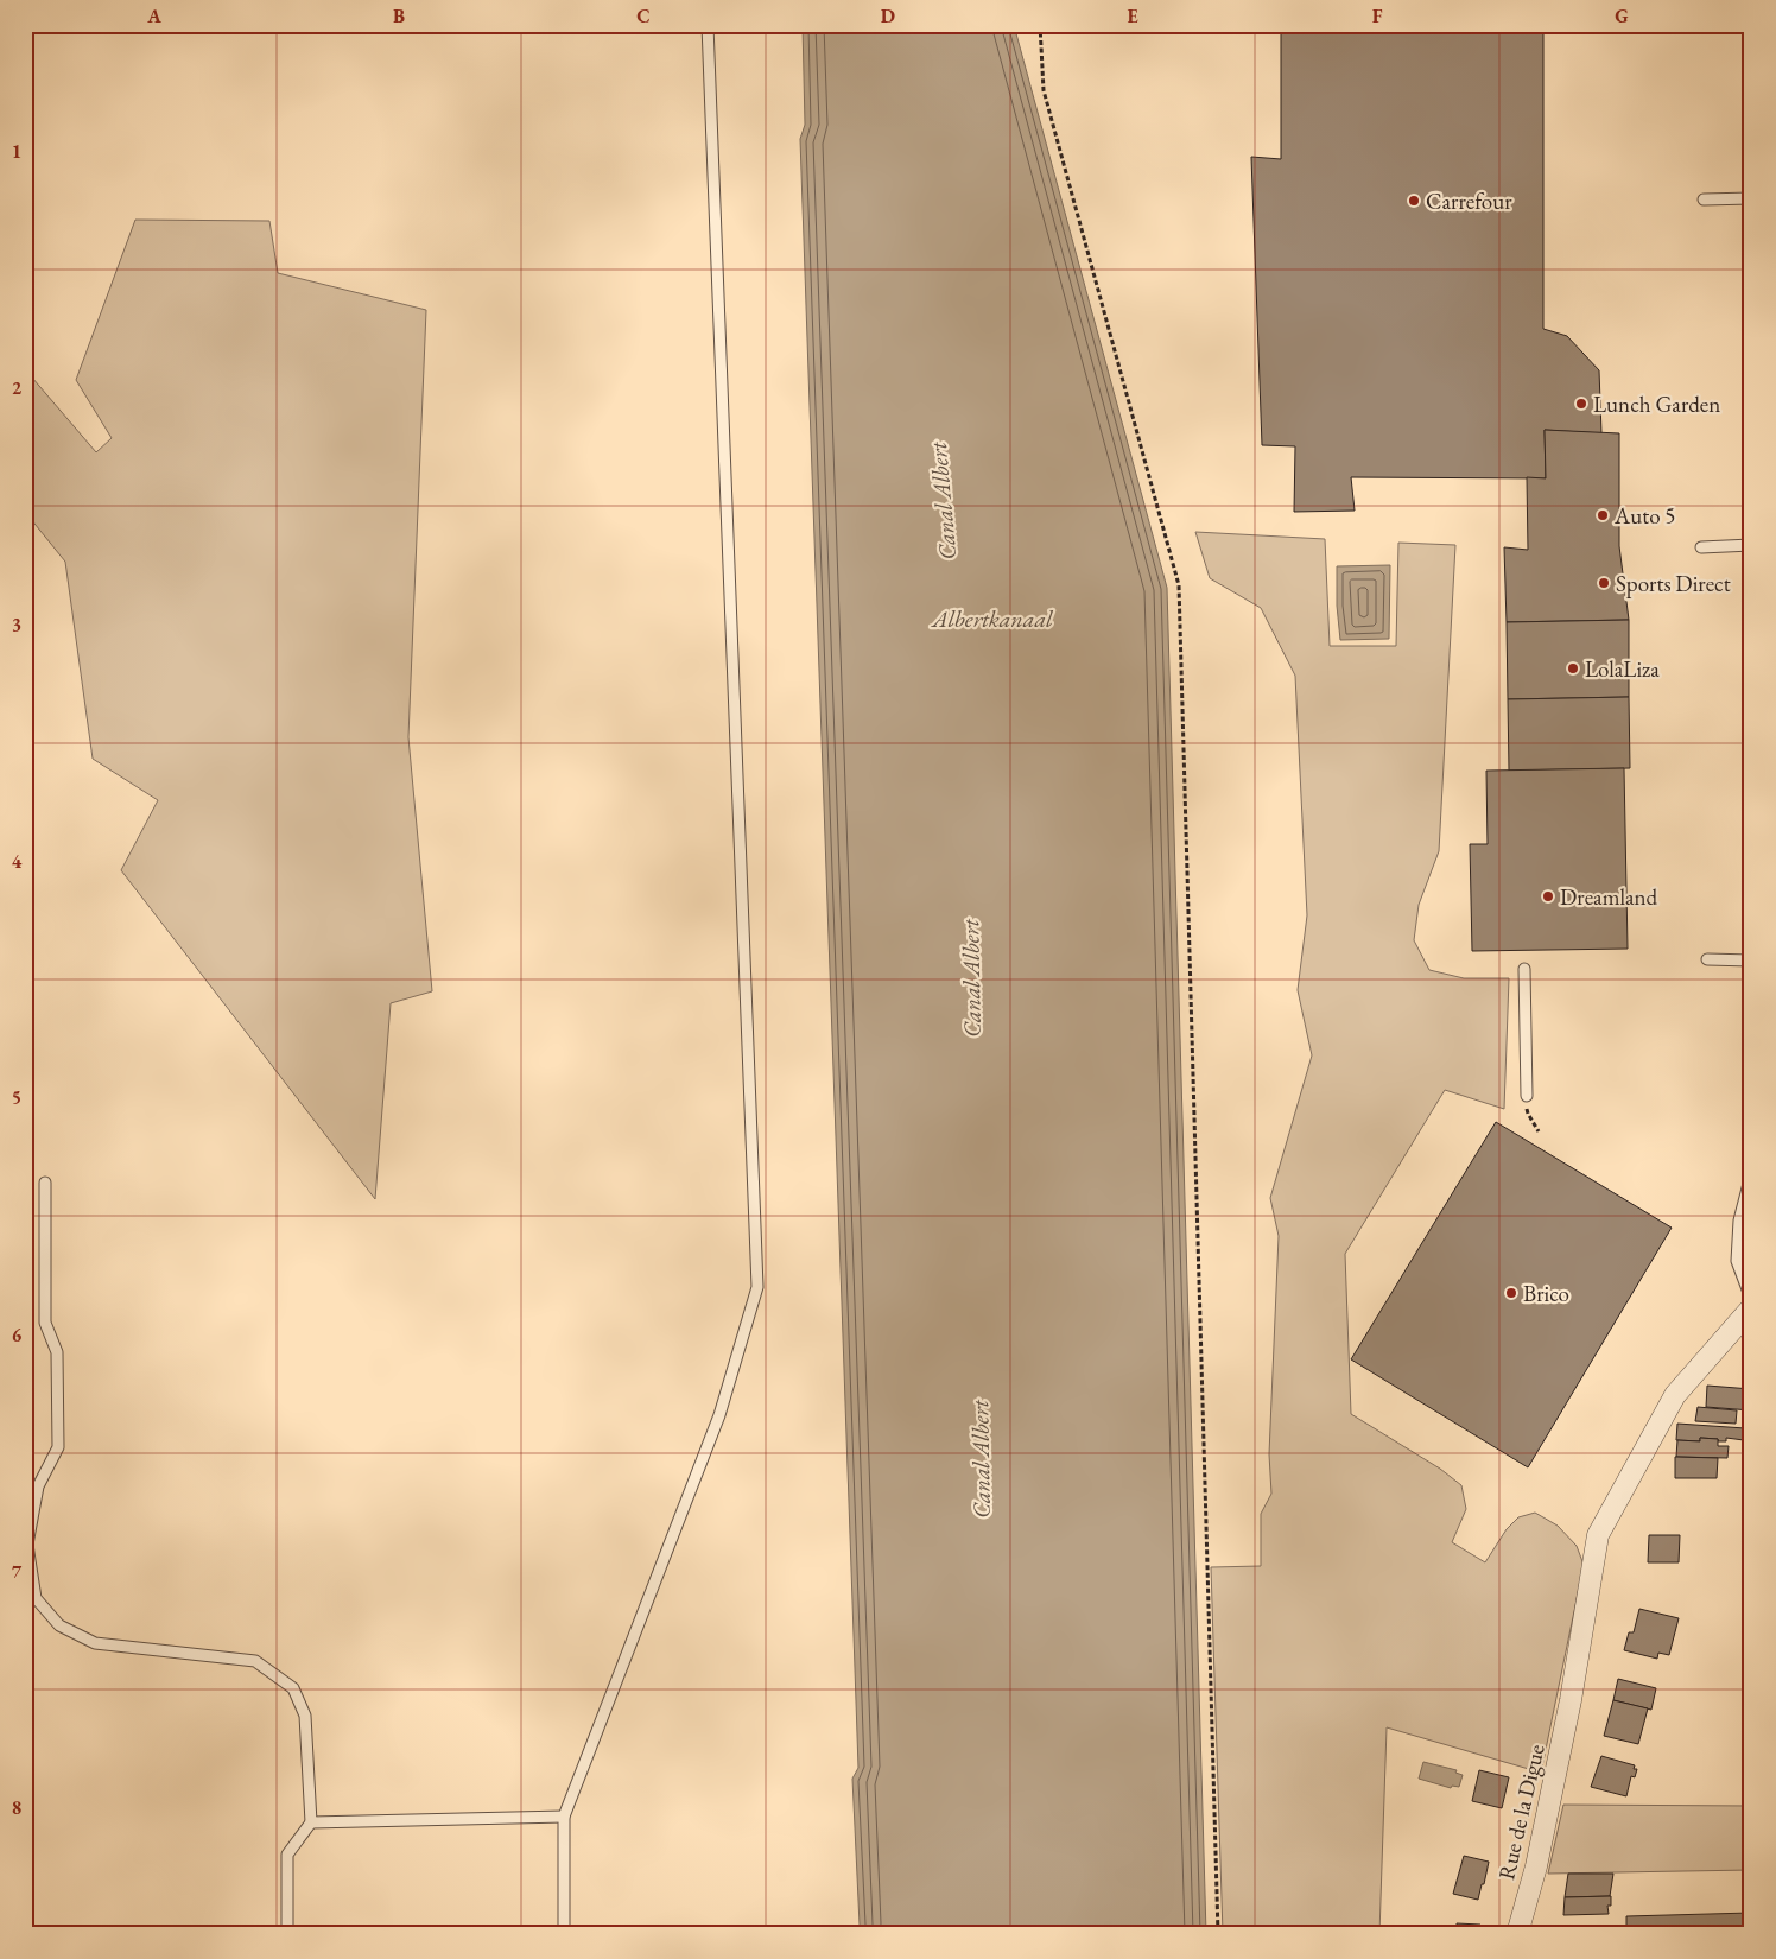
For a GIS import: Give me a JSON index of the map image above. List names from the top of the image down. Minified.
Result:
{"streets":{"street":["Rue de la Digue"]},"water":["Canal Albert","Albertkanaal"],"places":["Carrefour","Lunch Garden","Auto 5","Sports Direct","LolaLiza","Dreamland","Brico"],"grid":{"columns":["A","B","C","D","E","F","G"],"rows":["1","2","3","4","5","6","7","8"]}}
